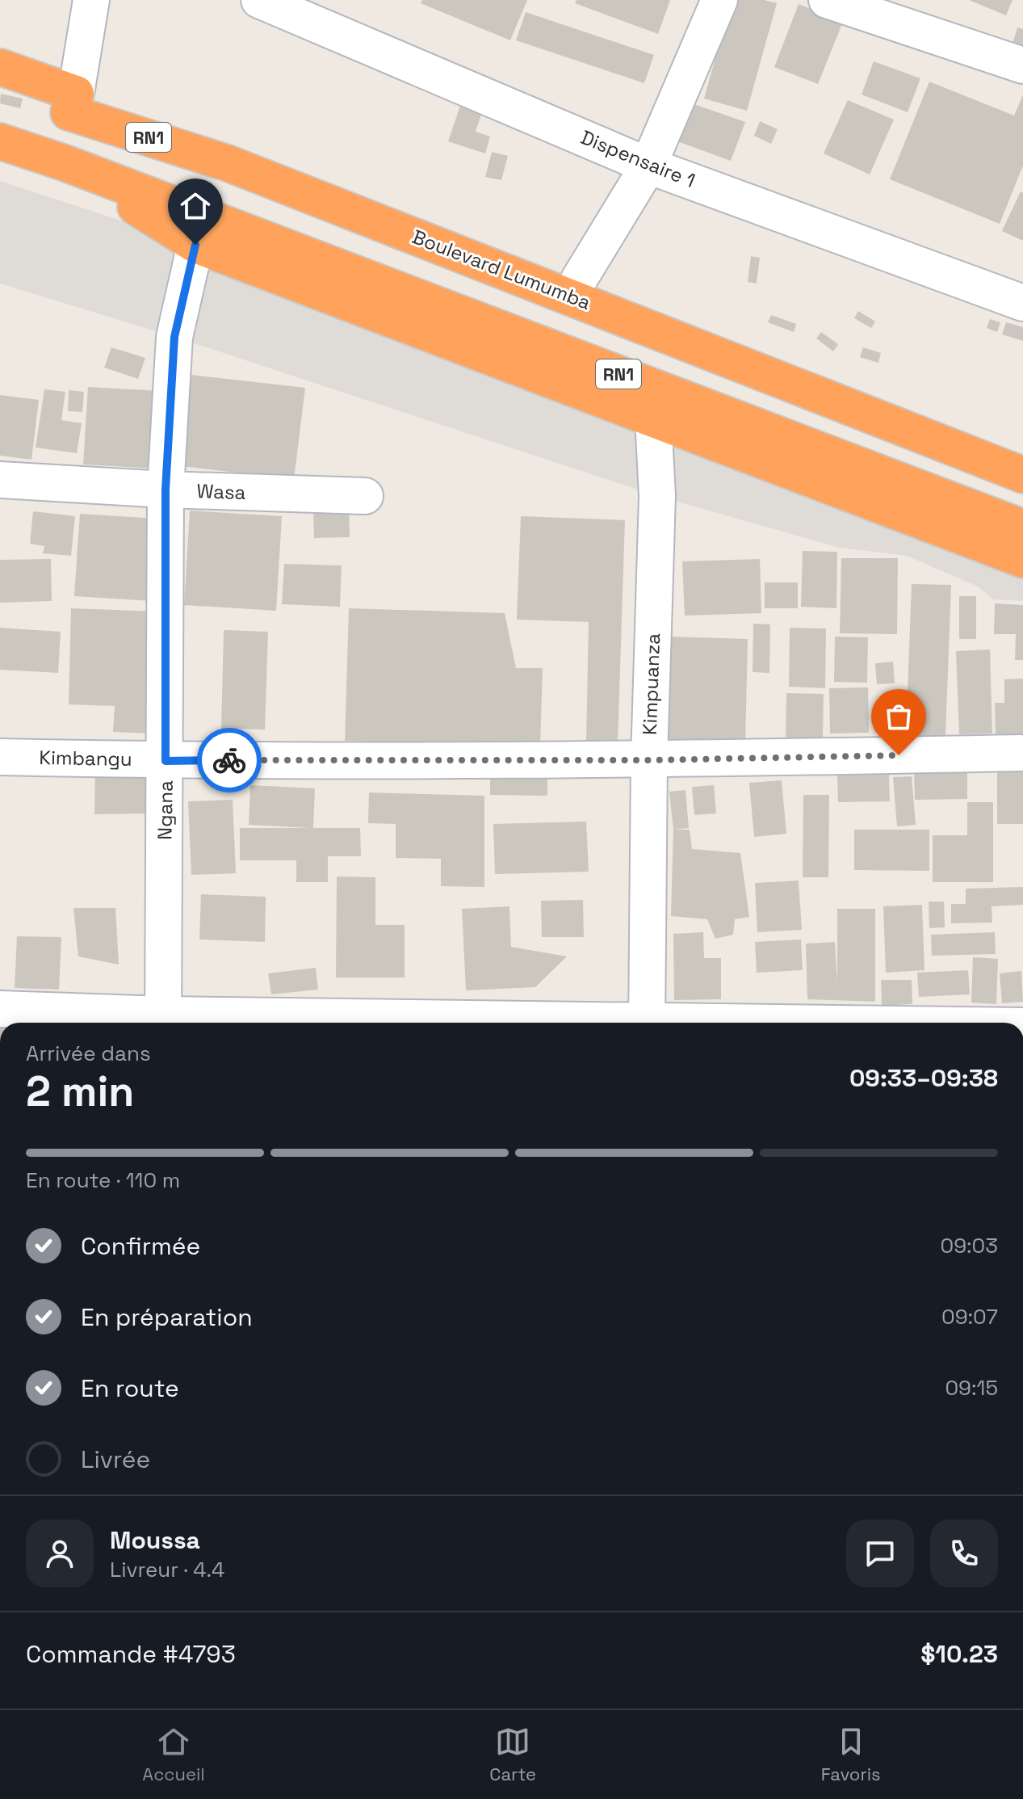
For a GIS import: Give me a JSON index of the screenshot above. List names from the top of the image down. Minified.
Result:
{"streets":{"highway":["RN1","Boulevard Lumumba"],"street":["Dispensaire 1","Wasa","Kimpuanza","Kimbangu","Ngana"]},"crossings":[["RN1","Ngana"],["Wasa","Ngana"],["Kimpuanza","Kimbangu"],["Kimbangu","Ngana"]],"page":{"heading":["2 min","Arrivée dans","09:33–09:38"],"panel":["Moussa","Livreur · 4.4","Commande #4793","$10.23"],"bar":"En route · 110 m","list":[["Confirmée","09:03"],["En préparation","09:07"],["En route","09:15"],"Livrée"],"tabs":["Accueil","Carte","Favoris"]}}
